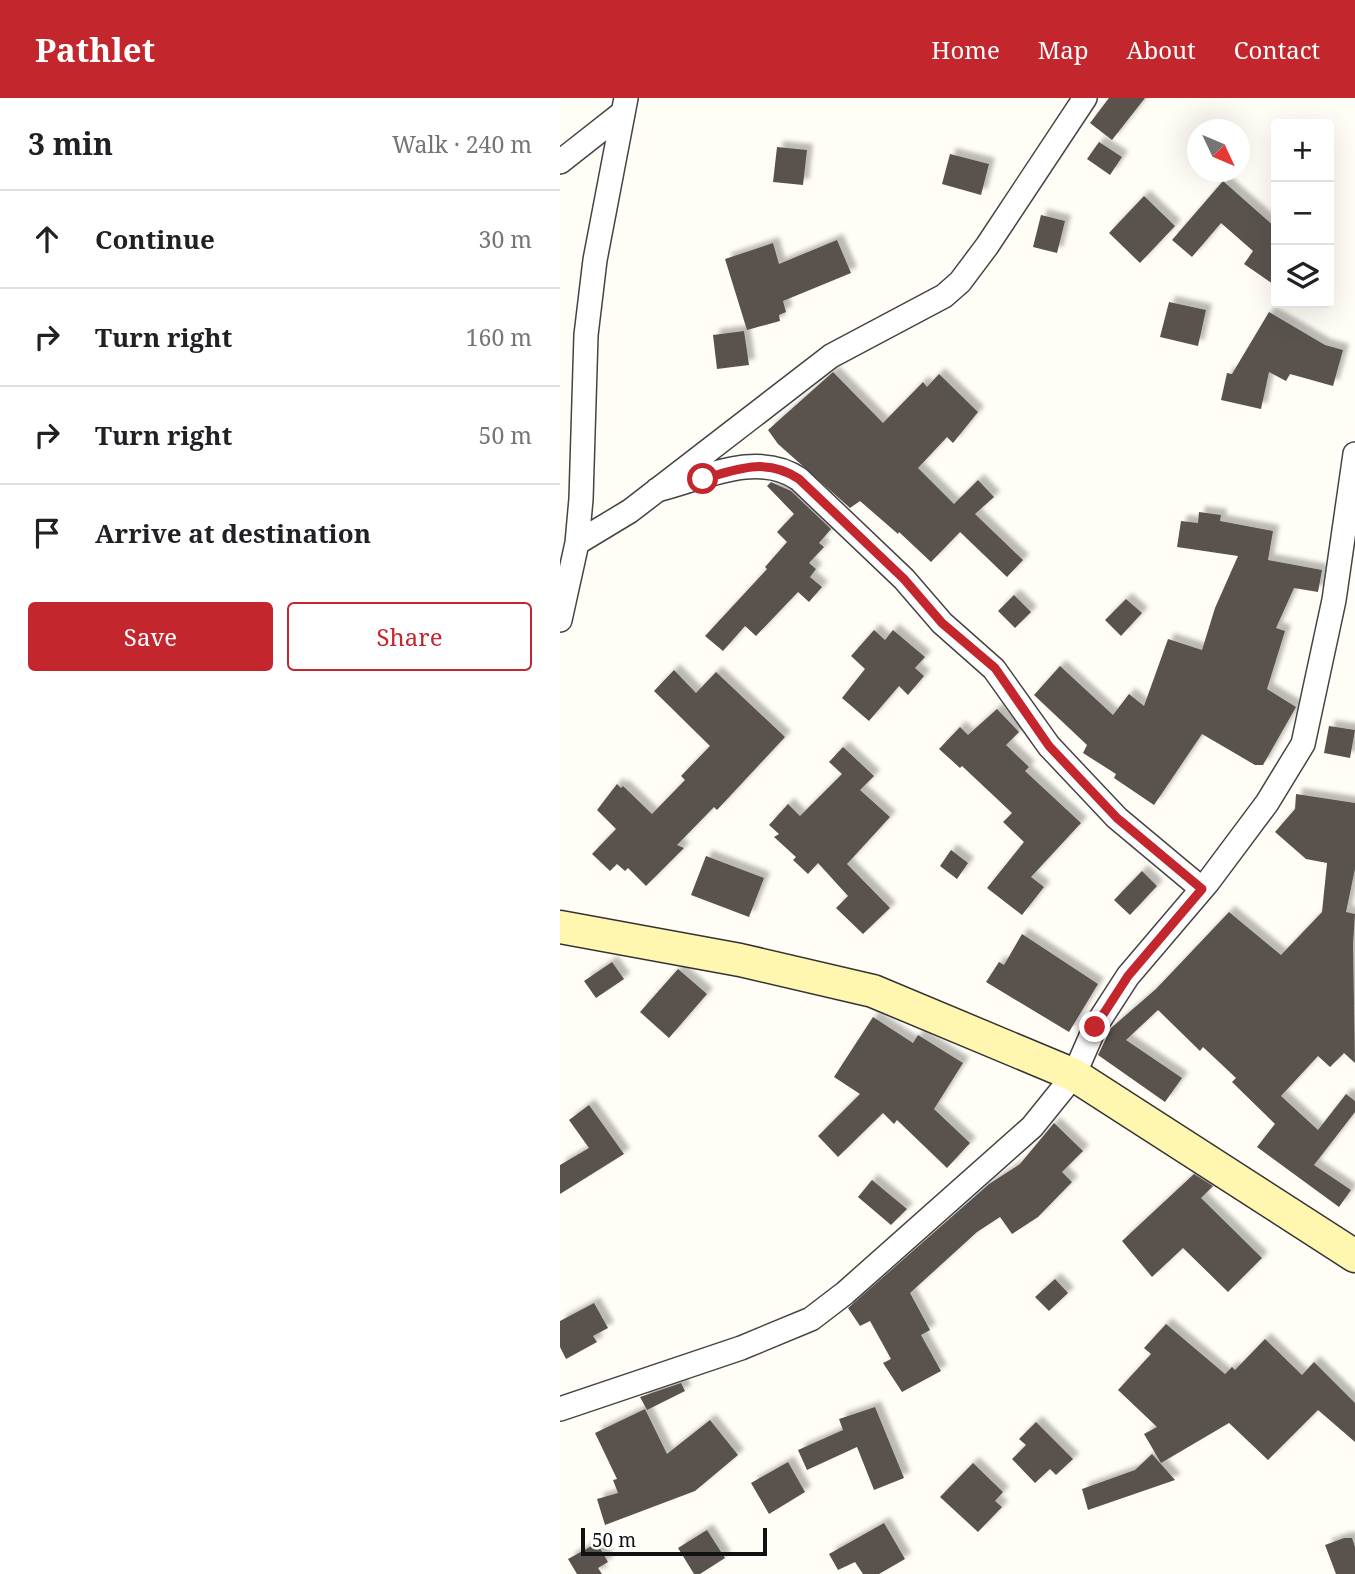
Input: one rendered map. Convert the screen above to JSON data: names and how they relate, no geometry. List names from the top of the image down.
{
  "scale_bar": "50 m",
  "north": "bottom right",
  "page": {
    "header": "Pathlet",
    "nav": [
      "Home",
      "Map",
      "About",
      "Contact"
    ],
    "heading": ["3 min", "Walk · 240 m"],
    "map_buttons": ["+", "−"],
    "list": [
      ["Continue", "30 m"],
      ["Turn right", "160 m"],
      ["Turn right", "50 m"],
      "Arrive at destination"
    ],
    "buttons": ["Save", "Share"],
    "scale": "50 m"
  }
}
